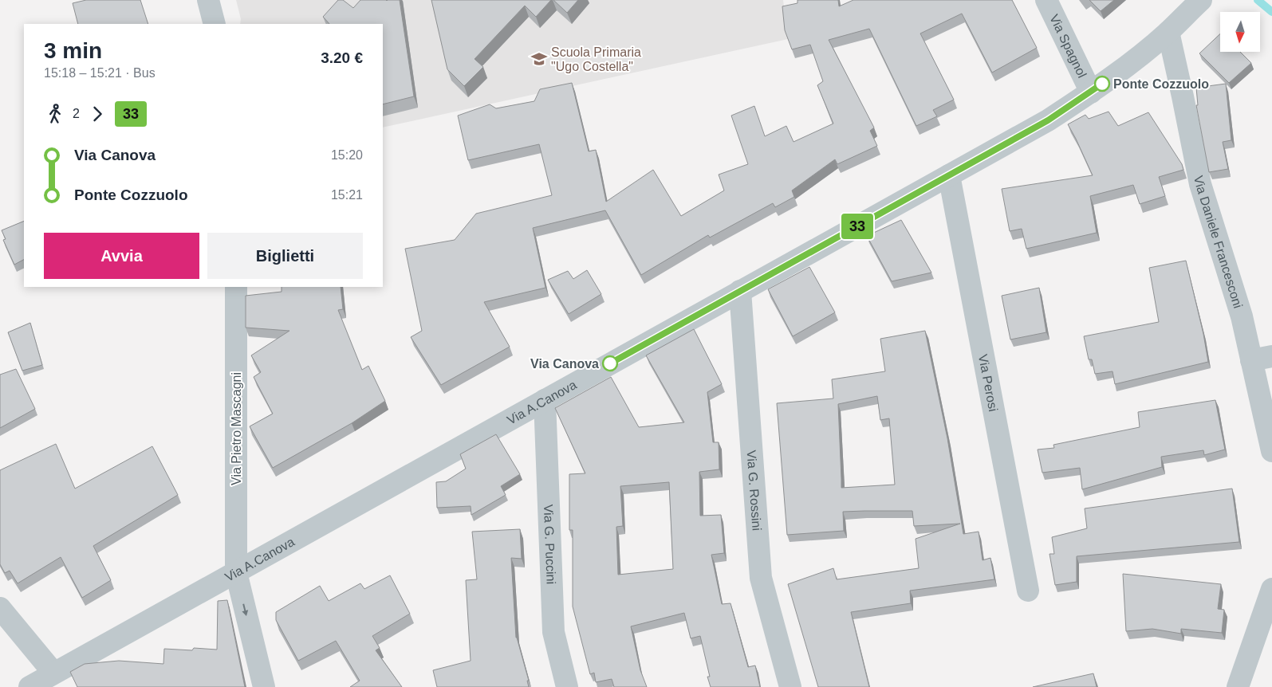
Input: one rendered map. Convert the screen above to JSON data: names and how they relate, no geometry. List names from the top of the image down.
{
  "streets": {
    "street": [
      "Via Spagnol",
      "Via Daniele Francesconi",
      "Via Perosi",
      "Via A.Canova",
      "Via Pietro Mascagni",
      "Via G. Rossini",
      "Via G. Puccini"
    ]
  },
  "crossings": [
    ["Via Spagnol", "Via A.Canova"],
    ["Via Daniele Francesconi", "Via A.Canova"],
    ["Via Perosi", "Via A.Canova"],
    ["Via A.Canova", "Via Pietro Mascagni"],
    ["Via A.Canova", "Via G. Rossini"],
    ["Via A.Canova", "Via G. Puccini"]
  ],
  "places": {
    "school or university": ["Scuola Primaria \"Ugo Costella\""],
    "other": ["Ponte Cozzuolo", "Via Canova"]
  },
  "lines": ["bus line 33"],
  "north": "bottom",
  "page": {
    "on_map": "33",
    "heading": ["3 min", "15:18 – 15:21 · Bus", "3.20 €"],
    "legs": ["2", "33"],
    "list": [
      {
        "name": "Via Canova",
        "value": "15:20"
      },
      {
        "name": "Ponte Cozzuolo",
        "value": "15:21"
      }
    ],
    "buttons": ["Avvia", "Biglietti"]
  }
}
